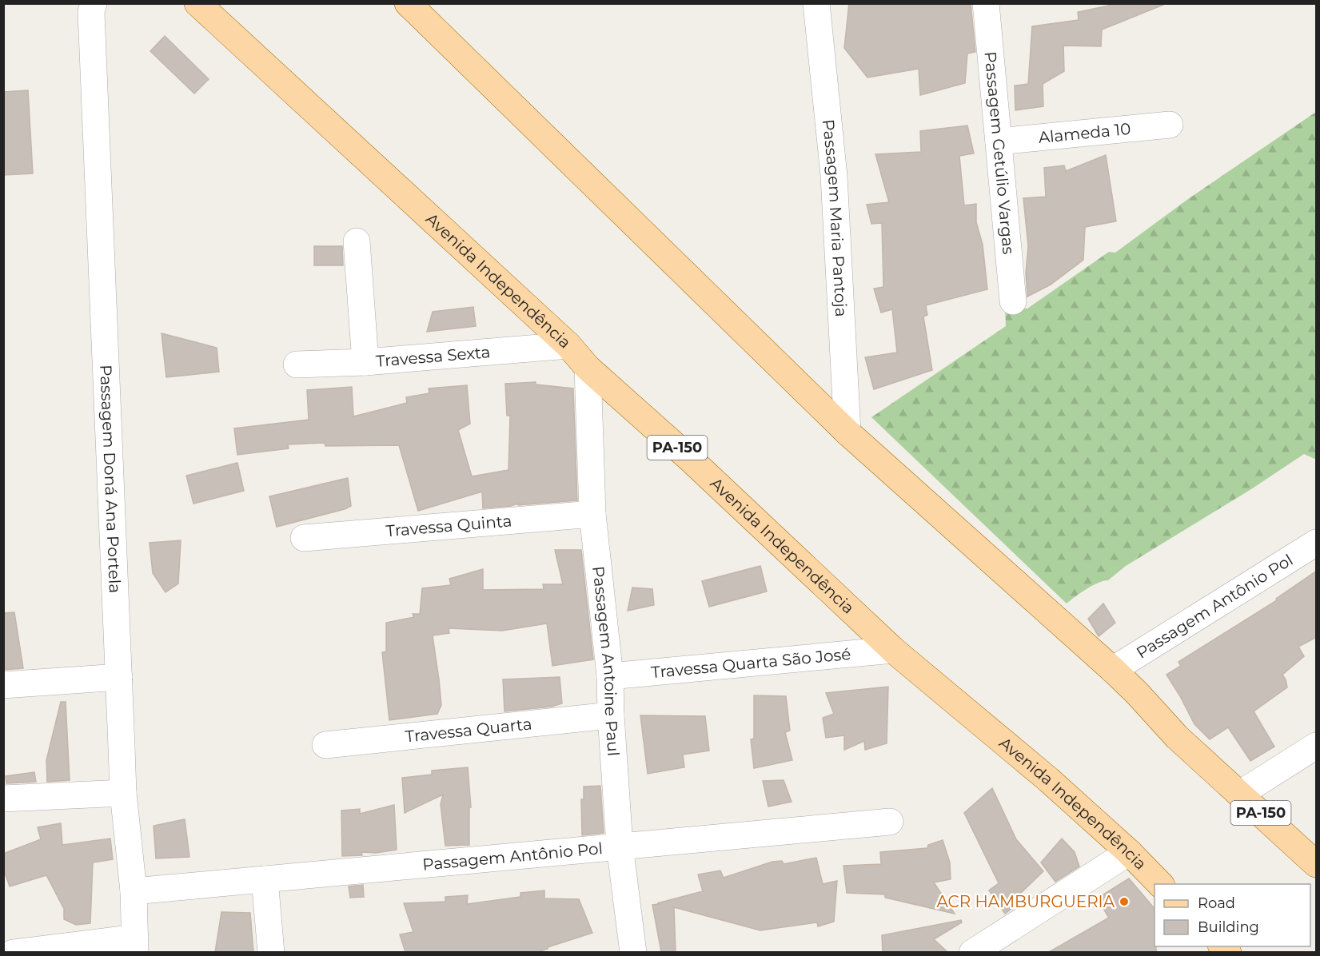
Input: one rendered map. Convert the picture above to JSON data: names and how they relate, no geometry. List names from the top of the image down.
{
  "streets": {
    "main road": ["Avenida Independência", "PA-150"],
    "street": [
      "Alameda 10",
      "Passagem Getúlio Vargas",
      "Passagem Maria Pantoja",
      "Travessa Sexta",
      "Passagem Doná Ana Portela",
      "Travessa Quinta",
      "Passagem Antônio Pol",
      "Passagem Antoine Paul",
      "Travessa Quarta São José",
      "Travessa Quarta"
    ]
  },
  "crossings": [
    ["Alameda 10", "Passagem Getúlio Vargas"],
    ["Passagem Maria Pantoja", "PA-150"],
    ["Avenida Independência", "Travessa Sexta"],
    ["Avenida Independência", "Passagem Antoine Paul"],
    ["Avenida Independência", "Travessa Quarta São José"],
    ["PA-150", "Passagem Antônio Pol"],
    ["Passagem Doná Ana Portela", "Passagem Antônio Pol"],
    ["Travessa Quinta", "Passagem Antoine Paul"],
    ["Passagem Antônio Pol", "Passagem Antoine Paul"],
    ["Passagem Antoine Paul", "Travessa Quarta São José"],
    ["Passagem Antoine Paul", "Travessa Quarta"]
  ],
  "places": ["ACR HAMBURGUERIA"],
  "legend": ["Road", "Building"]
}
